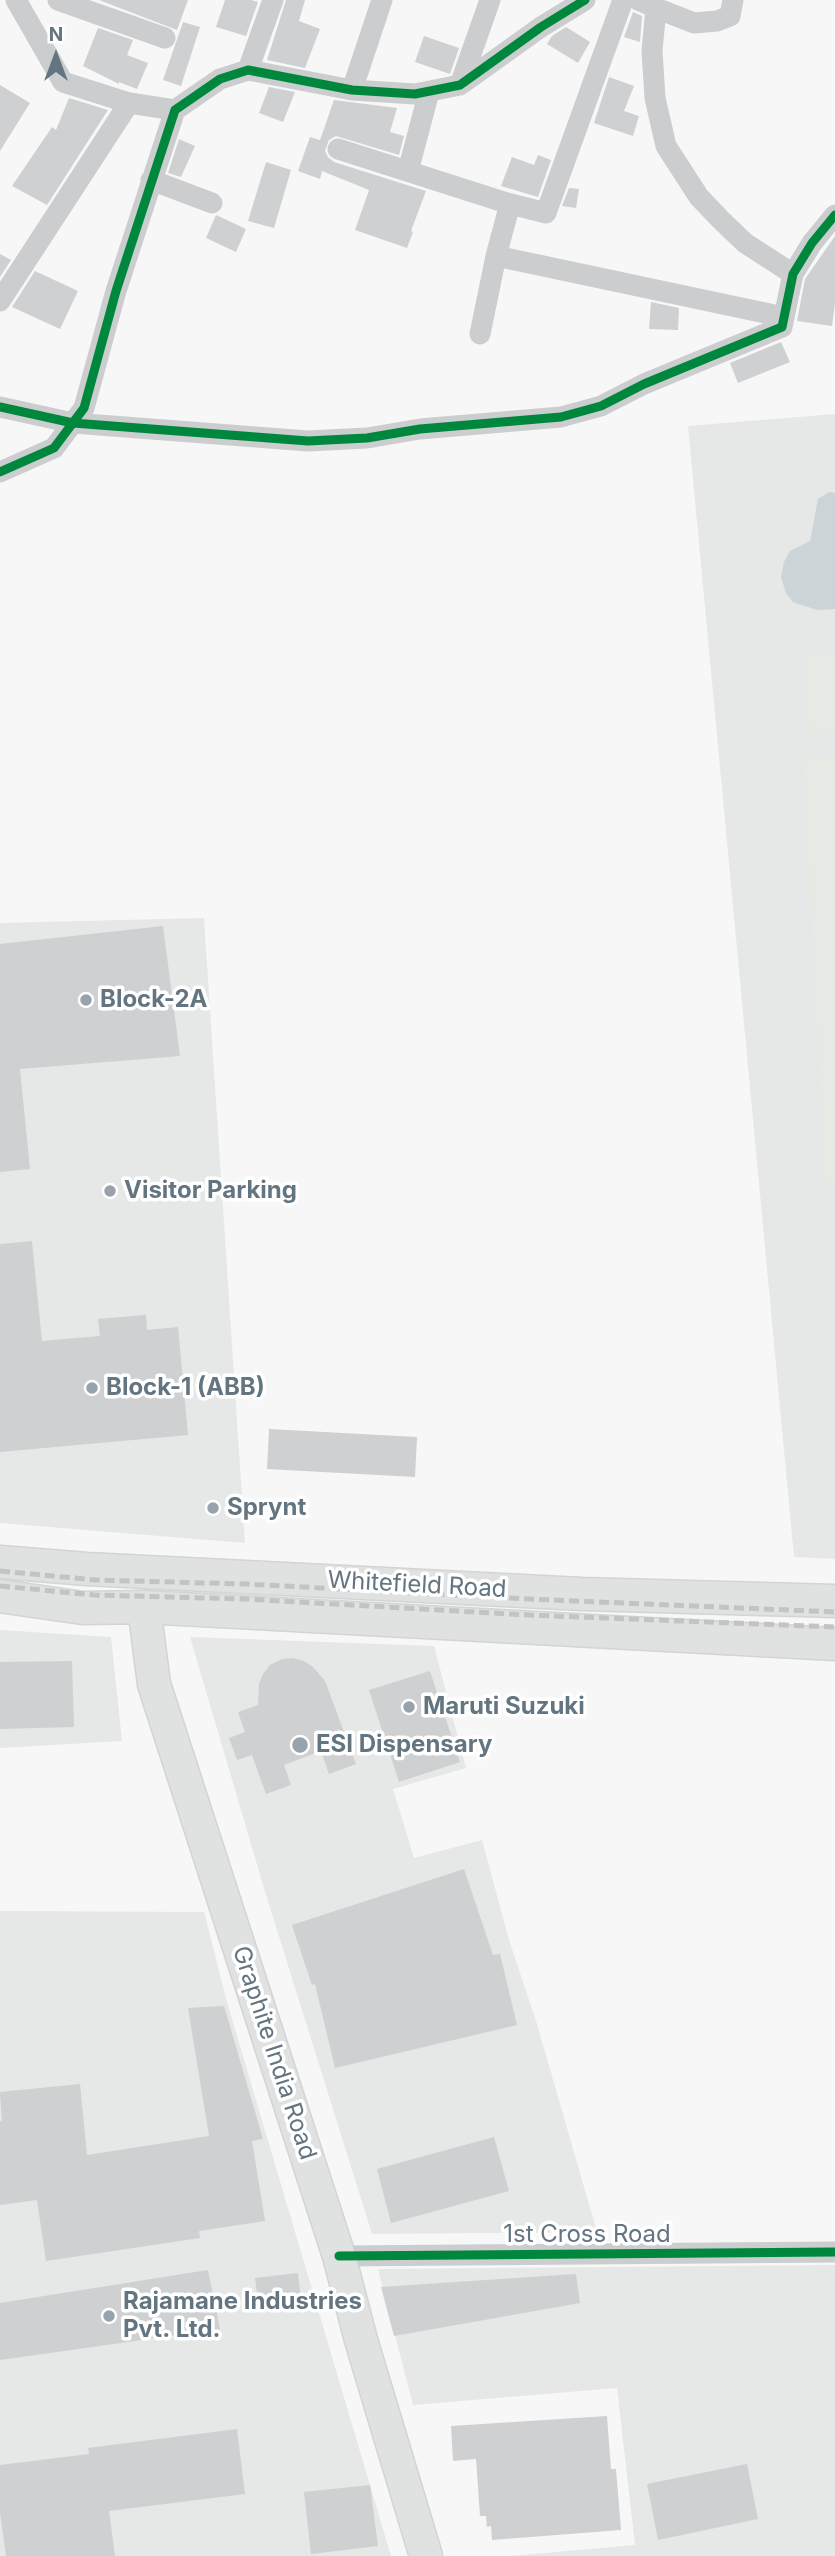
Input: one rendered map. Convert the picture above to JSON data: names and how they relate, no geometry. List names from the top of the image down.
{
  "streets": {
    "main road": ["Whitefield Road", "Graphite India Road"],
    "street": ["1st Cross Road"]
  },
  "crossings": [
    ["Whitefield Road", "Graphite India Road"],
    ["Graphite India Road", "1st Cross Road"]
  ],
  "places": [
    "Block-2A",
    "Visitor Parking",
    "Block-1 (ABB)",
    "Sprynt",
    "Maruti Suzuki",
    "ESI Dispensary",
    "Rajamane Industries Pvt. Ltd."
  ],
  "north": "top"
}
